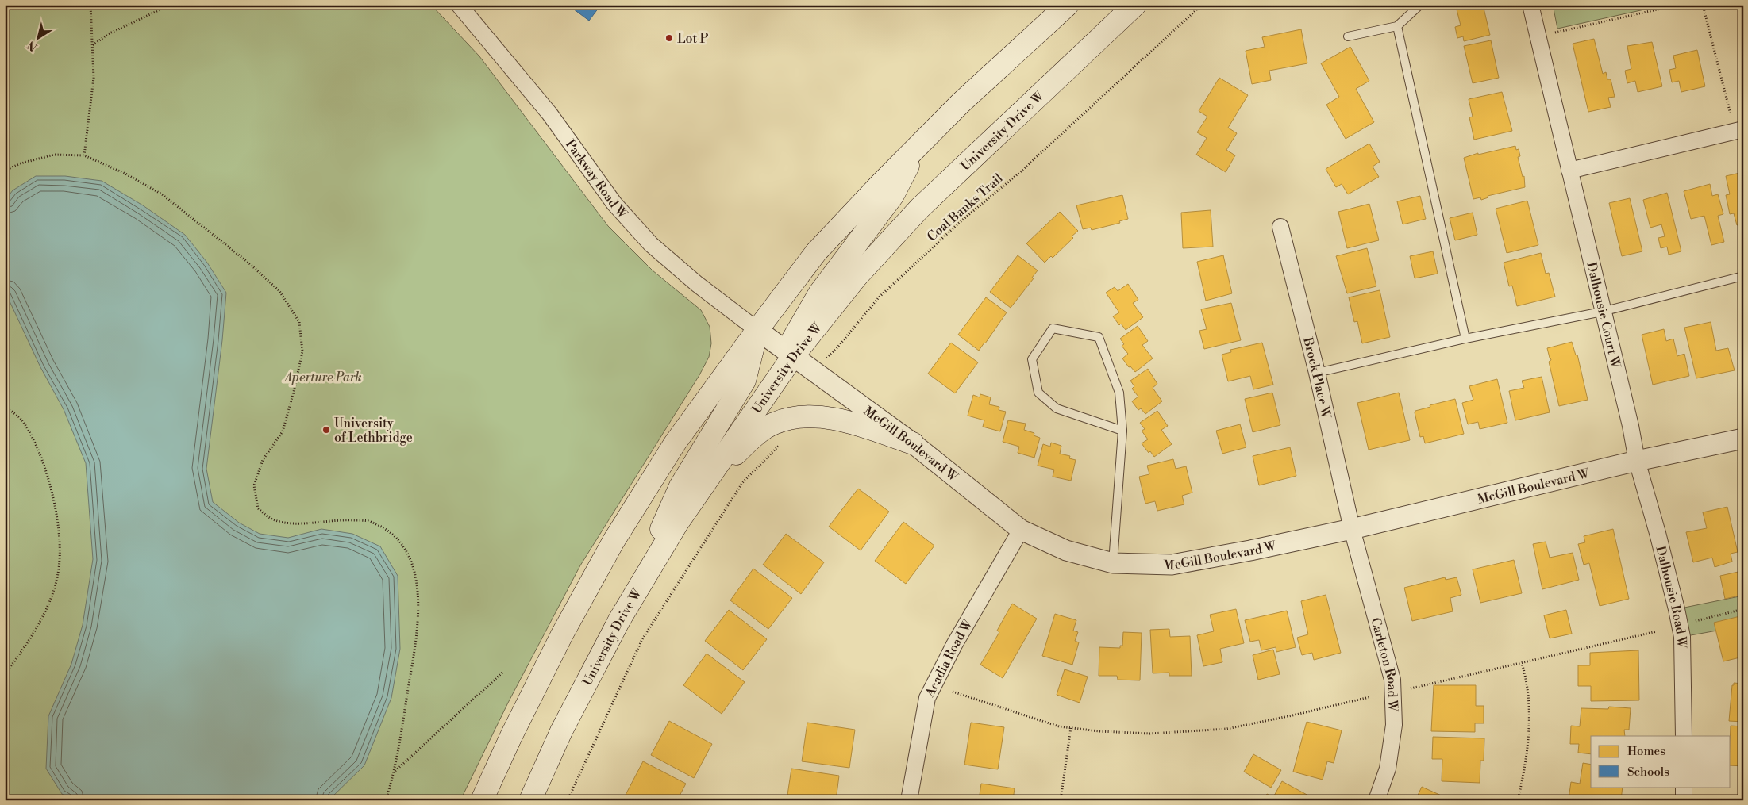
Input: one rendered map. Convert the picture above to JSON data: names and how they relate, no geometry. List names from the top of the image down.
{
  "streets": {
    "main road": ["University Drive W"],
    "street": [
      "Parkway Road W",
      "Dalhousie Court W",
      "Brock Place W",
      "McGill Boulevard W",
      "Dalhousie Road W",
      "Acadia Road W",
      "Carleton Road W"
    ],
    "path": ["Coal Banks Trail"]
  },
  "crossings": [
    ["University Drive W", "McGill Boulevard W"],
    ["Parkway Road W", "McGill Boulevard W"],
    ["Coal Banks Trail", "McGill Boulevard W"],
    ["Dalhousie Court W", "McGill Boulevard W"],
    ["Dalhousie Court W", "Dalhousie Road W"],
    ["Brock Place W", "McGill Boulevard W"],
    ["Brock Place W", "Carleton Road W"],
    ["McGill Boulevard W", "Dalhousie Road W"],
    ["McGill Boulevard W", "Acadia Road W"],
    ["McGill Boulevard W", "Carleton Road W"]
  ],
  "parks": ["Aperture Park"],
  "places": ["Lot P", "University of Lethbridge"],
  "legend": ["Homes", "Schools"],
  "north": "bottom left"
}
